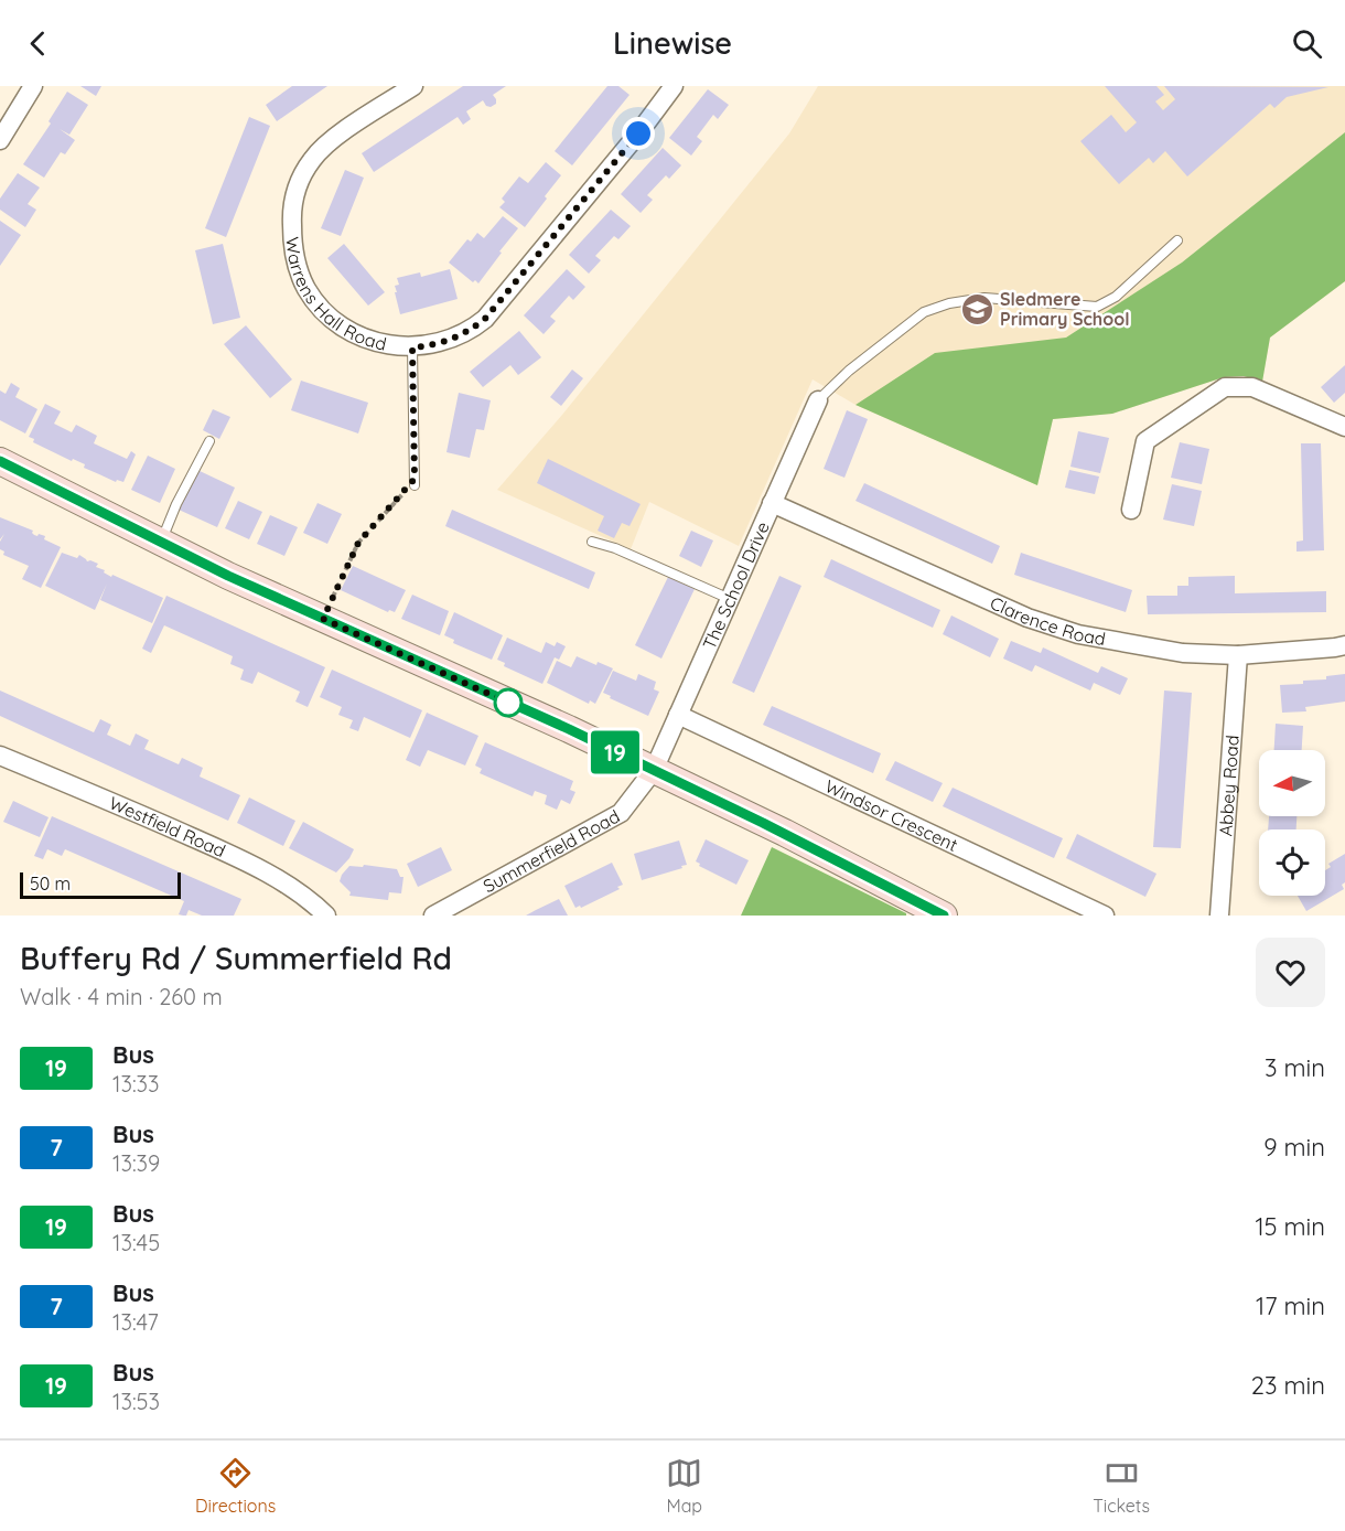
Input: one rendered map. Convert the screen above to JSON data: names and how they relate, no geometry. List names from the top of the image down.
{
  "streets": {
    "street": [
      "Warrens Hall Road",
      "The School Drive",
      "Clarence Road",
      "Abbey Road",
      "Windsor Crescent",
      "Westfield Road",
      "Summerfield Road"
    ]
  },
  "crossings": [
    ["The School Drive", "Clarence Road"],
    ["The School Drive", "Windsor Crescent"],
    ["The School Drive", "Summerfield Road"],
    ["Clarence Road", "Abbey Road"]
  ],
  "places": {
    "school or university": ["Sledmere Primary School"]
  },
  "lines": ["bus line 19"],
  "scale_bar": "50 m",
  "north": "left",
  "page": {
    "header": "Linewise",
    "on_map": "19",
    "scale": "50 m",
    "heading": ["Buffery Rd / Summerfield Rd", "Walk · 4 min · 260 m"],
    "list": [
      {
        "mark": "19",
        "name": "Bus",
        "note": "13:33",
        "value": "3 min"
      },
      {
        "mark": "7",
        "name": "Bus",
        "note": "13:39",
        "value": "9 min"
      },
      {
        "mark": "19",
        "name": "Bus",
        "note": "13:45",
        "value": "15 min"
      },
      {
        "mark": "7",
        "name": "Bus",
        "note": "13:47",
        "value": "17 min"
      },
      {
        "mark": "19",
        "name": "Bus",
        "note": "13:53",
        "value": "23 min"
      }
    ],
    "tabs": ["Directions", "Map", "Tickets"]
  }
}
